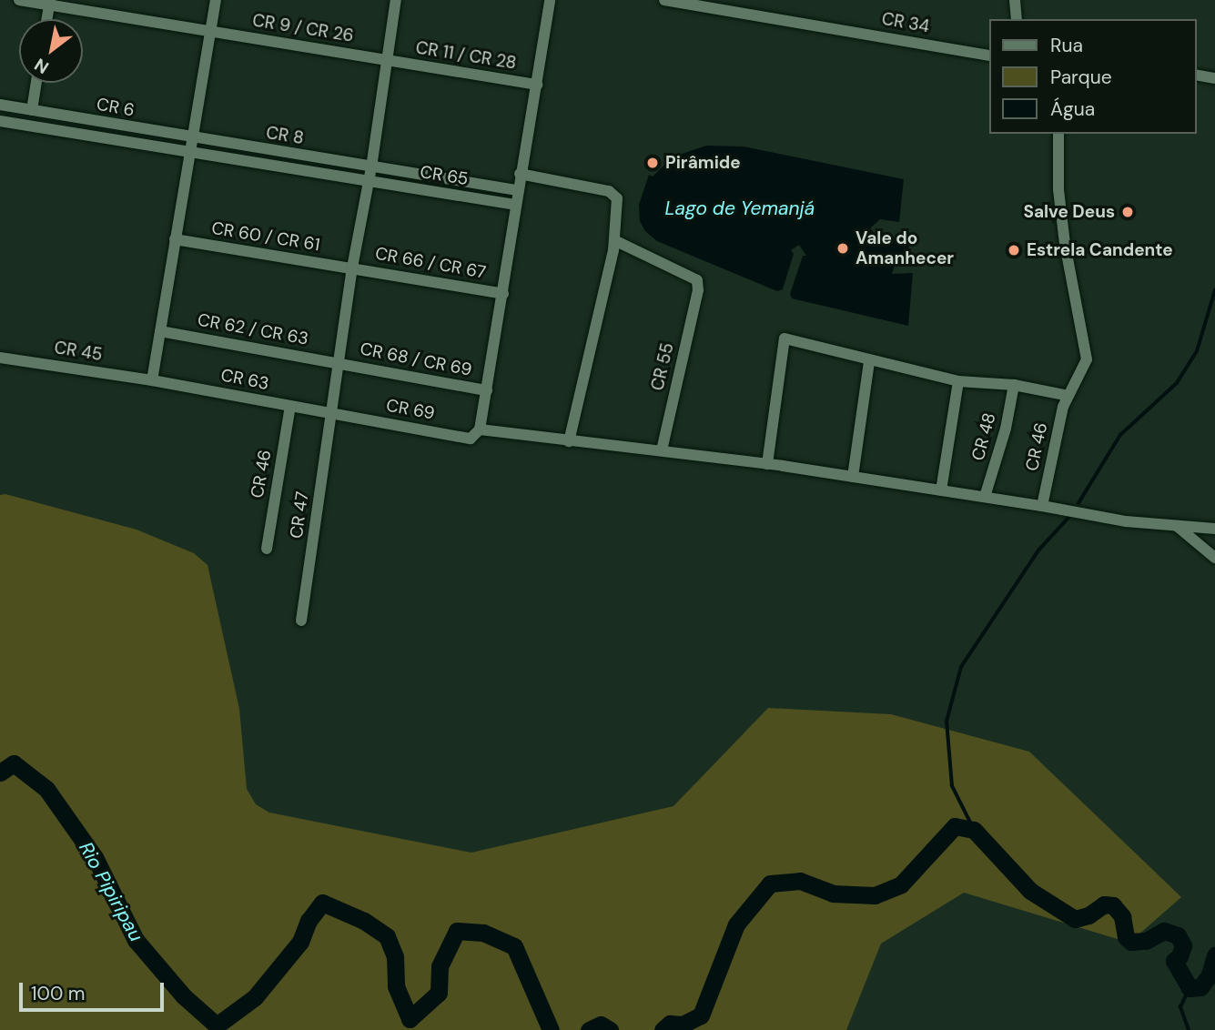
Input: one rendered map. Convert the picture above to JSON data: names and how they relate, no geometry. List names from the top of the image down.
{
  "streets": {
    "street": [
      "CR 34",
      "CR 9 / CR 26",
      "CR 11 / CR 28",
      "CR 6",
      "CR 8",
      "CR 65",
      "CR 60 / CR 61",
      "CR 66 / CR 67",
      "CR 62 / CR 63",
      "CR 45",
      "CR 68 / CR 69",
      "CR 55",
      "CR 63",
      "CR 69",
      "CR 48",
      "CR 46",
      "CR 47"
    ]
  },
  "crossings": [
    ["CR 9 / CR 26", "CR 11 / CR 28"],
    ["CR 9 / CR 26", "CR 47"],
    ["CR 11 / CR 28", "CR 47"],
    ["CR 6", "CR 8"],
    ["CR 8", "CR 47"],
    ["CR 65", "CR 47"],
    ["CR 60 / CR 61", "CR 66 / CR 67"],
    ["CR 60 / CR 61", "CR 47"],
    ["CR 66 / CR 67", "CR 47"],
    ["CR 62 / CR 63", "CR 68 / CR 69"],
    ["CR 62 / CR 63", "CR 47"],
    ["CR 45", "CR 63"],
    ["CR 68 / CR 69", "CR 47"],
    ["CR 63", "CR 69"],
    ["CR 63", "CR 46"],
    ["CR 63", "CR 47"],
    ["CR 69", "CR 47"]
  ],
  "water": ["Lago de Yemanjá", "Rio Pipiripau"],
  "places": [
    "Pirâmide",
    "Salve Deus",
    "Vale do Amanhecer",
    "Estrela Candente"
  ],
  "legend": ["Rua", "Parque", "Água"],
  "scale_bar": "100 m",
  "north": "bottom left"
}
